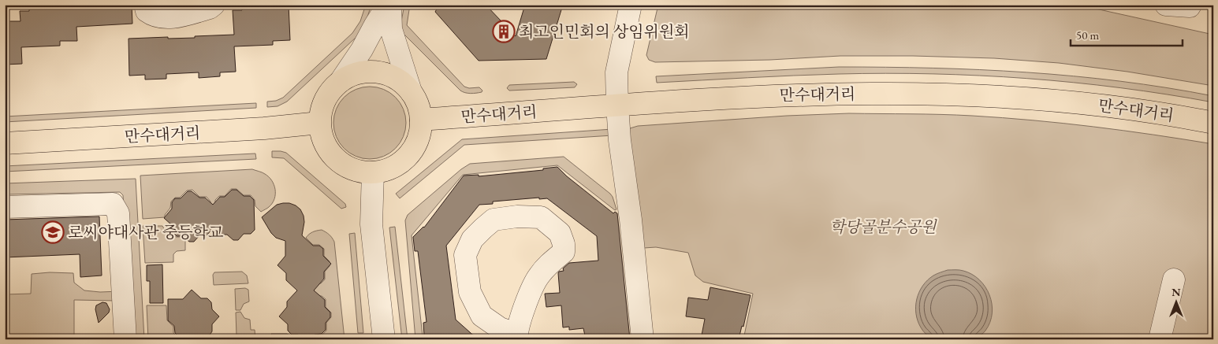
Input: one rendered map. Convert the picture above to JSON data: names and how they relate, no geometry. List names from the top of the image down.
{
  "streets": {
    "main road": ["만수대거리"]
  },
  "parks": ["학당골분수공원"],
  "places": {
    "building": ["최고인민회의 상임위원회"],
    "school or university": ["로씨야대사관 중등학교"]
  },
  "scale_bar": "50 m",
  "north": "top"
}
